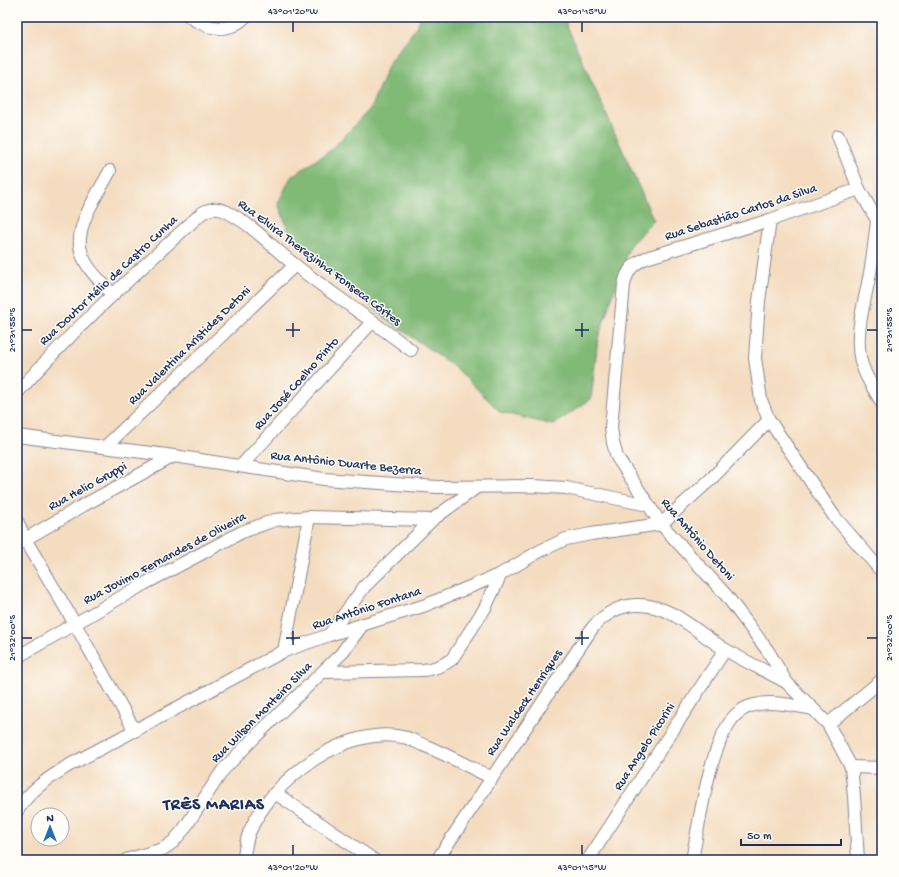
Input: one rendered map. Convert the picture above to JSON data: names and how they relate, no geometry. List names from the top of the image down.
{
  "streets": {
    "street": [
      "Rua Sebastião Carlos da Silva",
      "Rua Elvira Therezinha Fonseca Côrtes",
      "Rua Doutor Hélio de Castro Cunha",
      "Rua Valentina Aristides Detoni",
      "Rua José Coelho Pinto",
      "Rua Antônio Duarte Bezerra",
      "Rua Helio Gruppi",
      "Rua Antônio Detoni",
      "Rua Jovimo Fernandes de Oliveira",
      "Rua Antônio Fontana",
      "Rua Waldeck Henriques",
      "Rua Wilson Monteiro Silva",
      "Rua Angelo Picorini"
    ]
  },
  "crossings": [
    ["Rua Sebastião Carlos da Silva", "Rua Antônio Detoni"],
    ["Rua Elvira Therezinha Fonseca Côrtes", "Rua Doutor Hélio de Castro Cunha"],
    ["Rua Elvira Therezinha Fonseca Côrtes", "Rua Valentina Aristides Detoni"],
    ["Rua Elvira Therezinha Fonseca Côrtes", "Rua José Coelho Pinto"],
    ["Rua Valentina Aristides Detoni", "Rua Antônio Duarte Bezerra"],
    ["Rua José Coelho Pinto", "Rua Antônio Duarte Bezerra"],
    ["Rua Antônio Duarte Bezerra", "Rua Helio Gruppi"],
    ["Rua Antônio Duarte Bezerra", "Rua Antônio Detoni"],
    ["Rua Antônio Detoni", "Rua Antônio Fontana"],
    ["Rua Antônio Detoni", "Rua Waldeck Henriques"],
    ["Rua Antônio Fontana", "Rua Wilson Monteiro Silva"],
    ["Rua Waldeck Henriques", "Rua Angelo Picorini"]
  ],
  "districts": ["TRÊS MARIAS"],
  "scale_bar": "50 m",
  "north": "top",
  "coordinates": [
    "43°01'20\"W",
    "43°01'15\"W",
    "21°31'55\"S",
    "21°32'00\"S"
  ]
}
